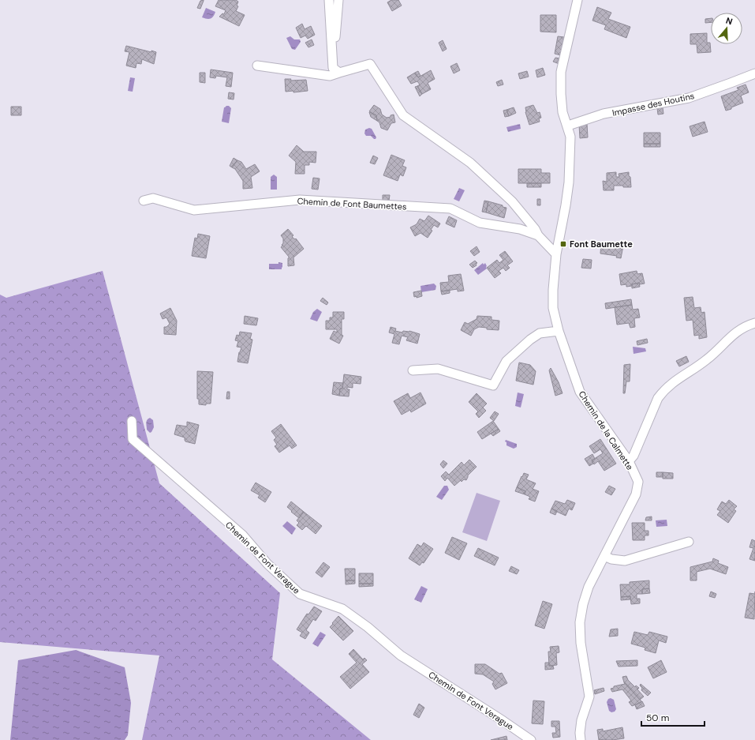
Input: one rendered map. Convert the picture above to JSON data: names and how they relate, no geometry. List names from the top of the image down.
{
  "streets": {
    "street": [
      "Impasse des Houtins",
      "Chemin de Font Baumettes",
      "Chemin de la Calmette",
      "Chemin de Font Verague"
    ]
  },
  "crossings": [
    ["Impasse des Houtins", "Chemin de la Calmette"]
  ],
  "places": {
    "transit": ["Font Baumette"]
  },
  "scale_bar": "50 m",
  "north": "top"
}
